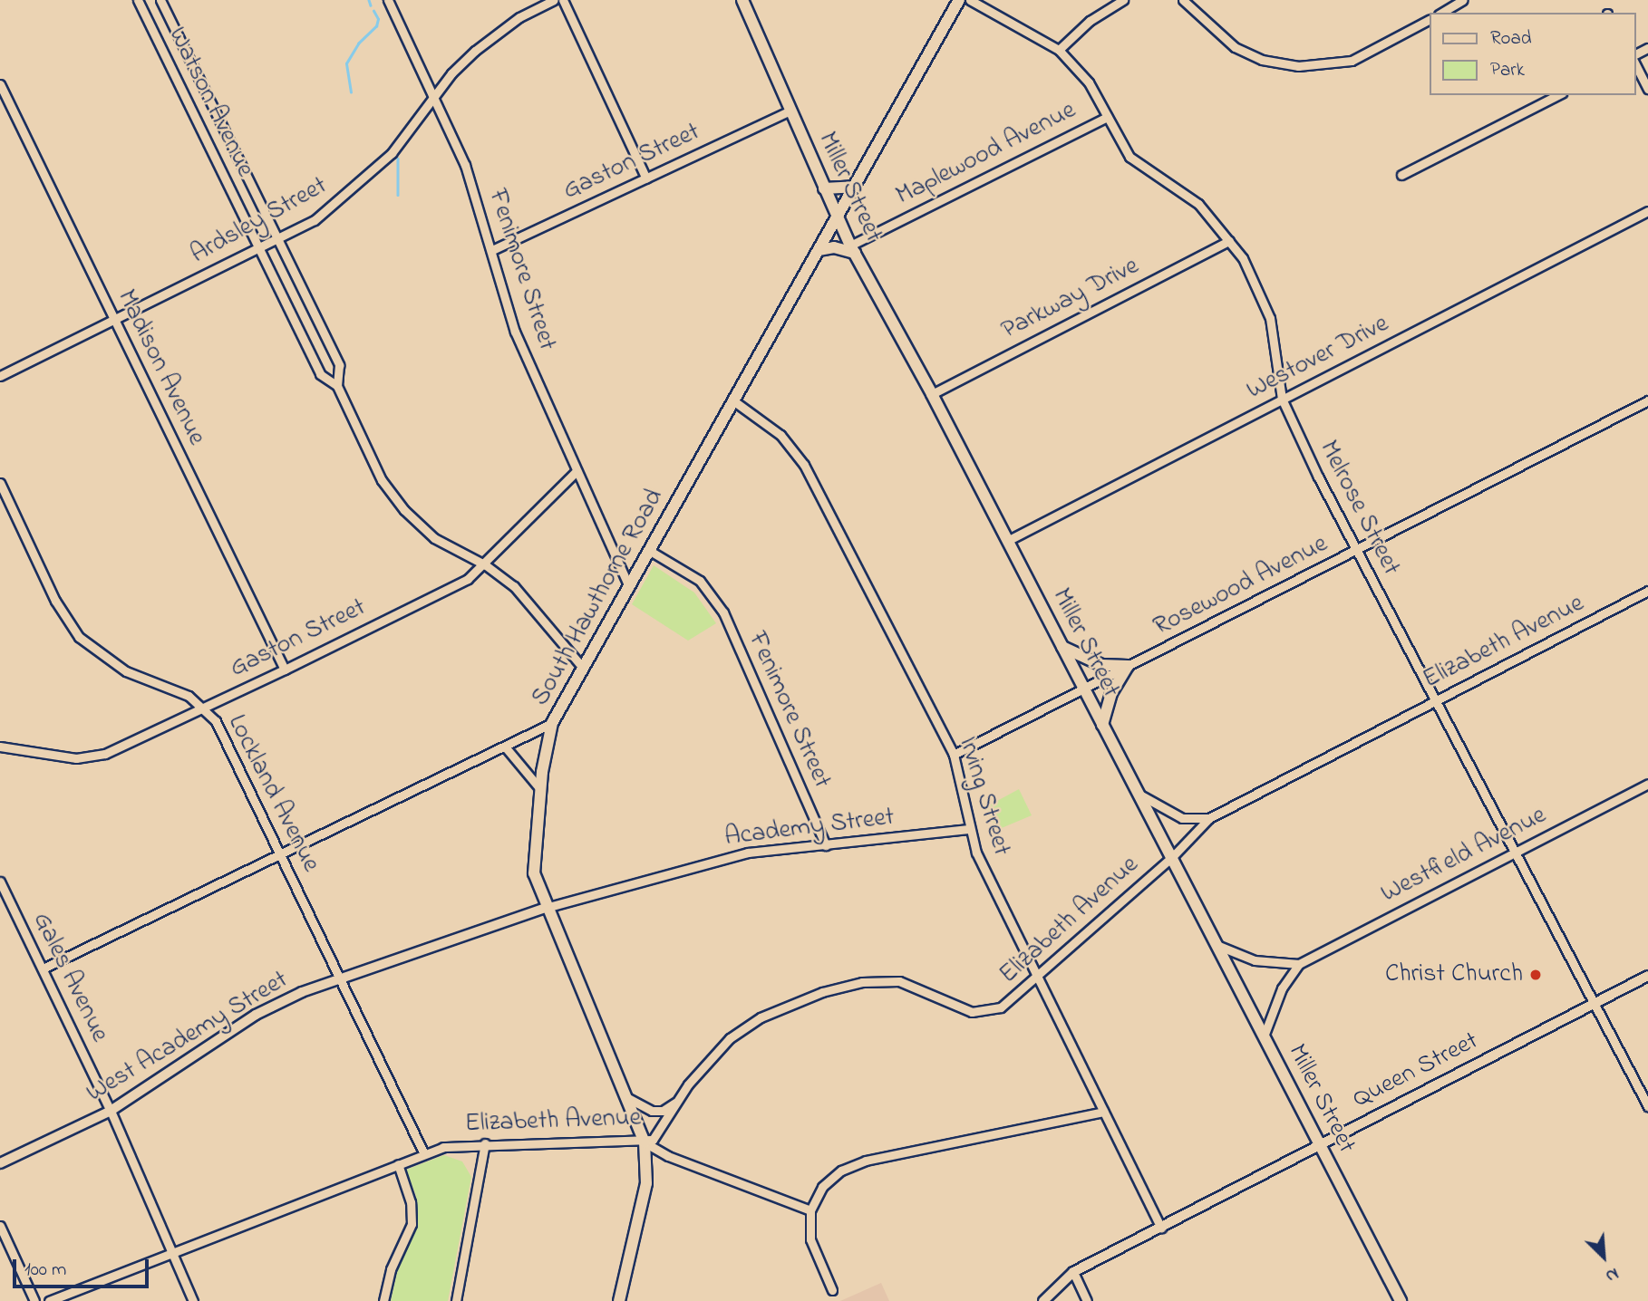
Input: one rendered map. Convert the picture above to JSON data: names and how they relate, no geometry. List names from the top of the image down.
{
  "streets": {
    "main road": ["Miller Street", "South Hawthorne Road"],
    "street": [
      "Watson Avenue",
      "Maplewood Avenue",
      "Gaston Street",
      "Ardsley Street",
      "Fenimore Street",
      "Parkway Drive",
      "Westover Drive",
      "Madison Avenue",
      "Melrose Street",
      "Rosewood Avenue",
      "Elizabeth Avenue",
      "Lockland Avenue",
      "Irving Street",
      "Academy Street",
      "Westfield Avenue",
      "Gales Avenue",
      "West Academy Street",
      "Queen Street"
    ]
  },
  "crossings": [
    ["Watson Avenue", "Gaston Street"],
    ["Watson Avenue", "Ardsley Street"],
    ["Watson Avenue", "South Hawthorne Road"],
    ["Maplewood Avenue", "Miller Street"],
    ["Maplewood Avenue", "Melrose Street"],
    ["Gaston Street", "Miller Street"],
    ["Gaston Street", "Fenimore Street"],
    ["Gaston Street", "Madison Avenue"],
    ["Gaston Street", "Lockland Avenue"],
    ["Miller Street", "Parkway Drive"],
    ["Miller Street", "Westover Drive"],
    ["Miller Street", "Rosewood Avenue"],
    ["Miller Street", "South Hawthorne Road"],
    ["Miller Street", "Elizabeth Avenue"],
    ["Miller Street", "Westfield Avenue"],
    ["Miller Street", "Queen Street"],
    ["Ardsley Street", "Fenimore Street"],
    ["Ardsley Street", "Madison Avenue"],
    ["Fenimore Street", "South Hawthorne Road"],
    ["Fenimore Street", "Academy Street"],
    ["Parkway Drive", "Melrose Street"],
    ["Westover Drive", "Melrose Street"],
    ["Melrose Street", "Rosewood Avenue"],
    ["Melrose Street", "Elizabeth Avenue"],
    ["Melrose Street", "Westfield Avenue"],
    ["Melrose Street", "Queen Street"],
    ["Rosewood Avenue", "Irving Street"],
    ["South Hawthorne Road", "Elizabeth Avenue"],
    ["South Hawthorne Road", "Irving Street"],
    ["South Hawthorne Road", "Academy Street"],
    ["South Hawthorne Road", "West Academy Street"],
    ["Elizabeth Avenue", "Lockland Avenue"],
    ["Elizabeth Avenue", "Irving Street"],
    ["Elizabeth Avenue", "Gales Avenue"],
    ["Lockland Avenue", "West Academy Street"],
    ["Irving Street", "Academy Street"],
    ["Irving Street", "Queen Street"],
    ["Academy Street", "West Academy Street"],
    ["Gales Avenue", "West Academy Street"]
  ],
  "places": ["Christ Church"],
  "legend": ["Road", "Park"],
  "scale_bar": "100 m",
  "north": "bottom right"
}
